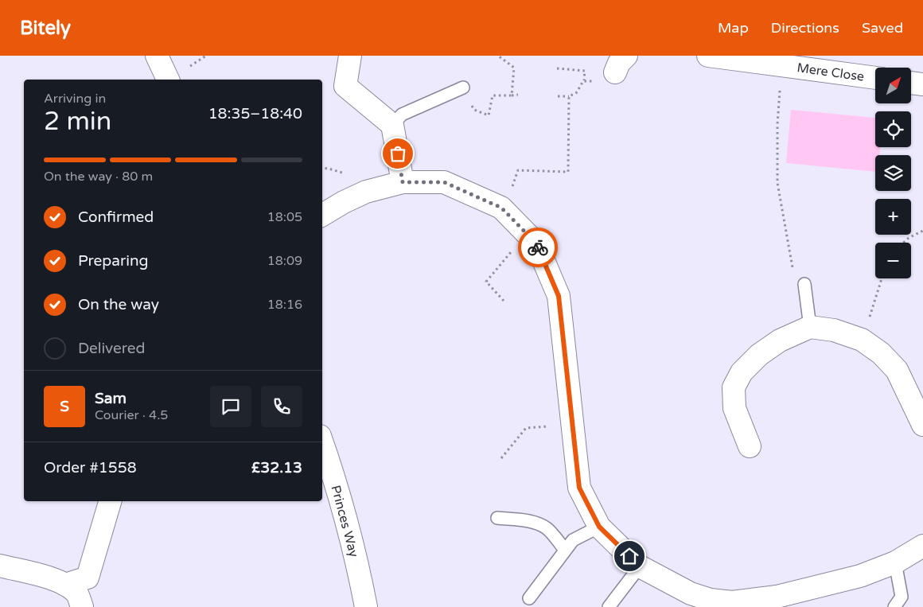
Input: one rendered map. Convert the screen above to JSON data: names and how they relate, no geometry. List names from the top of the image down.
{
  "streets": {
    "street": ["Mere Close", "Princes Way"]
  },
  "north": "top right",
  "page": {
    "header": "Bitely",
    "nav": ["Map", "Directions", "Saved"],
    "map_buttons": ["+", "−"],
    "heading": ["2 min", "Arriving in", "18:35–18:40"],
    "panel": [
      "Sam",
      "Courier · 4.5",
      "Order #1558",
      "£32.13"
    ],
    "bar": "On the way · 80 m",
    "list": [
      ["Confirmed", "18:05"],
      ["Preparing", "18:09"],
      ["On the way", "18:16"],
      "Delivered"
    ],
    "round": "S"
  }
}
